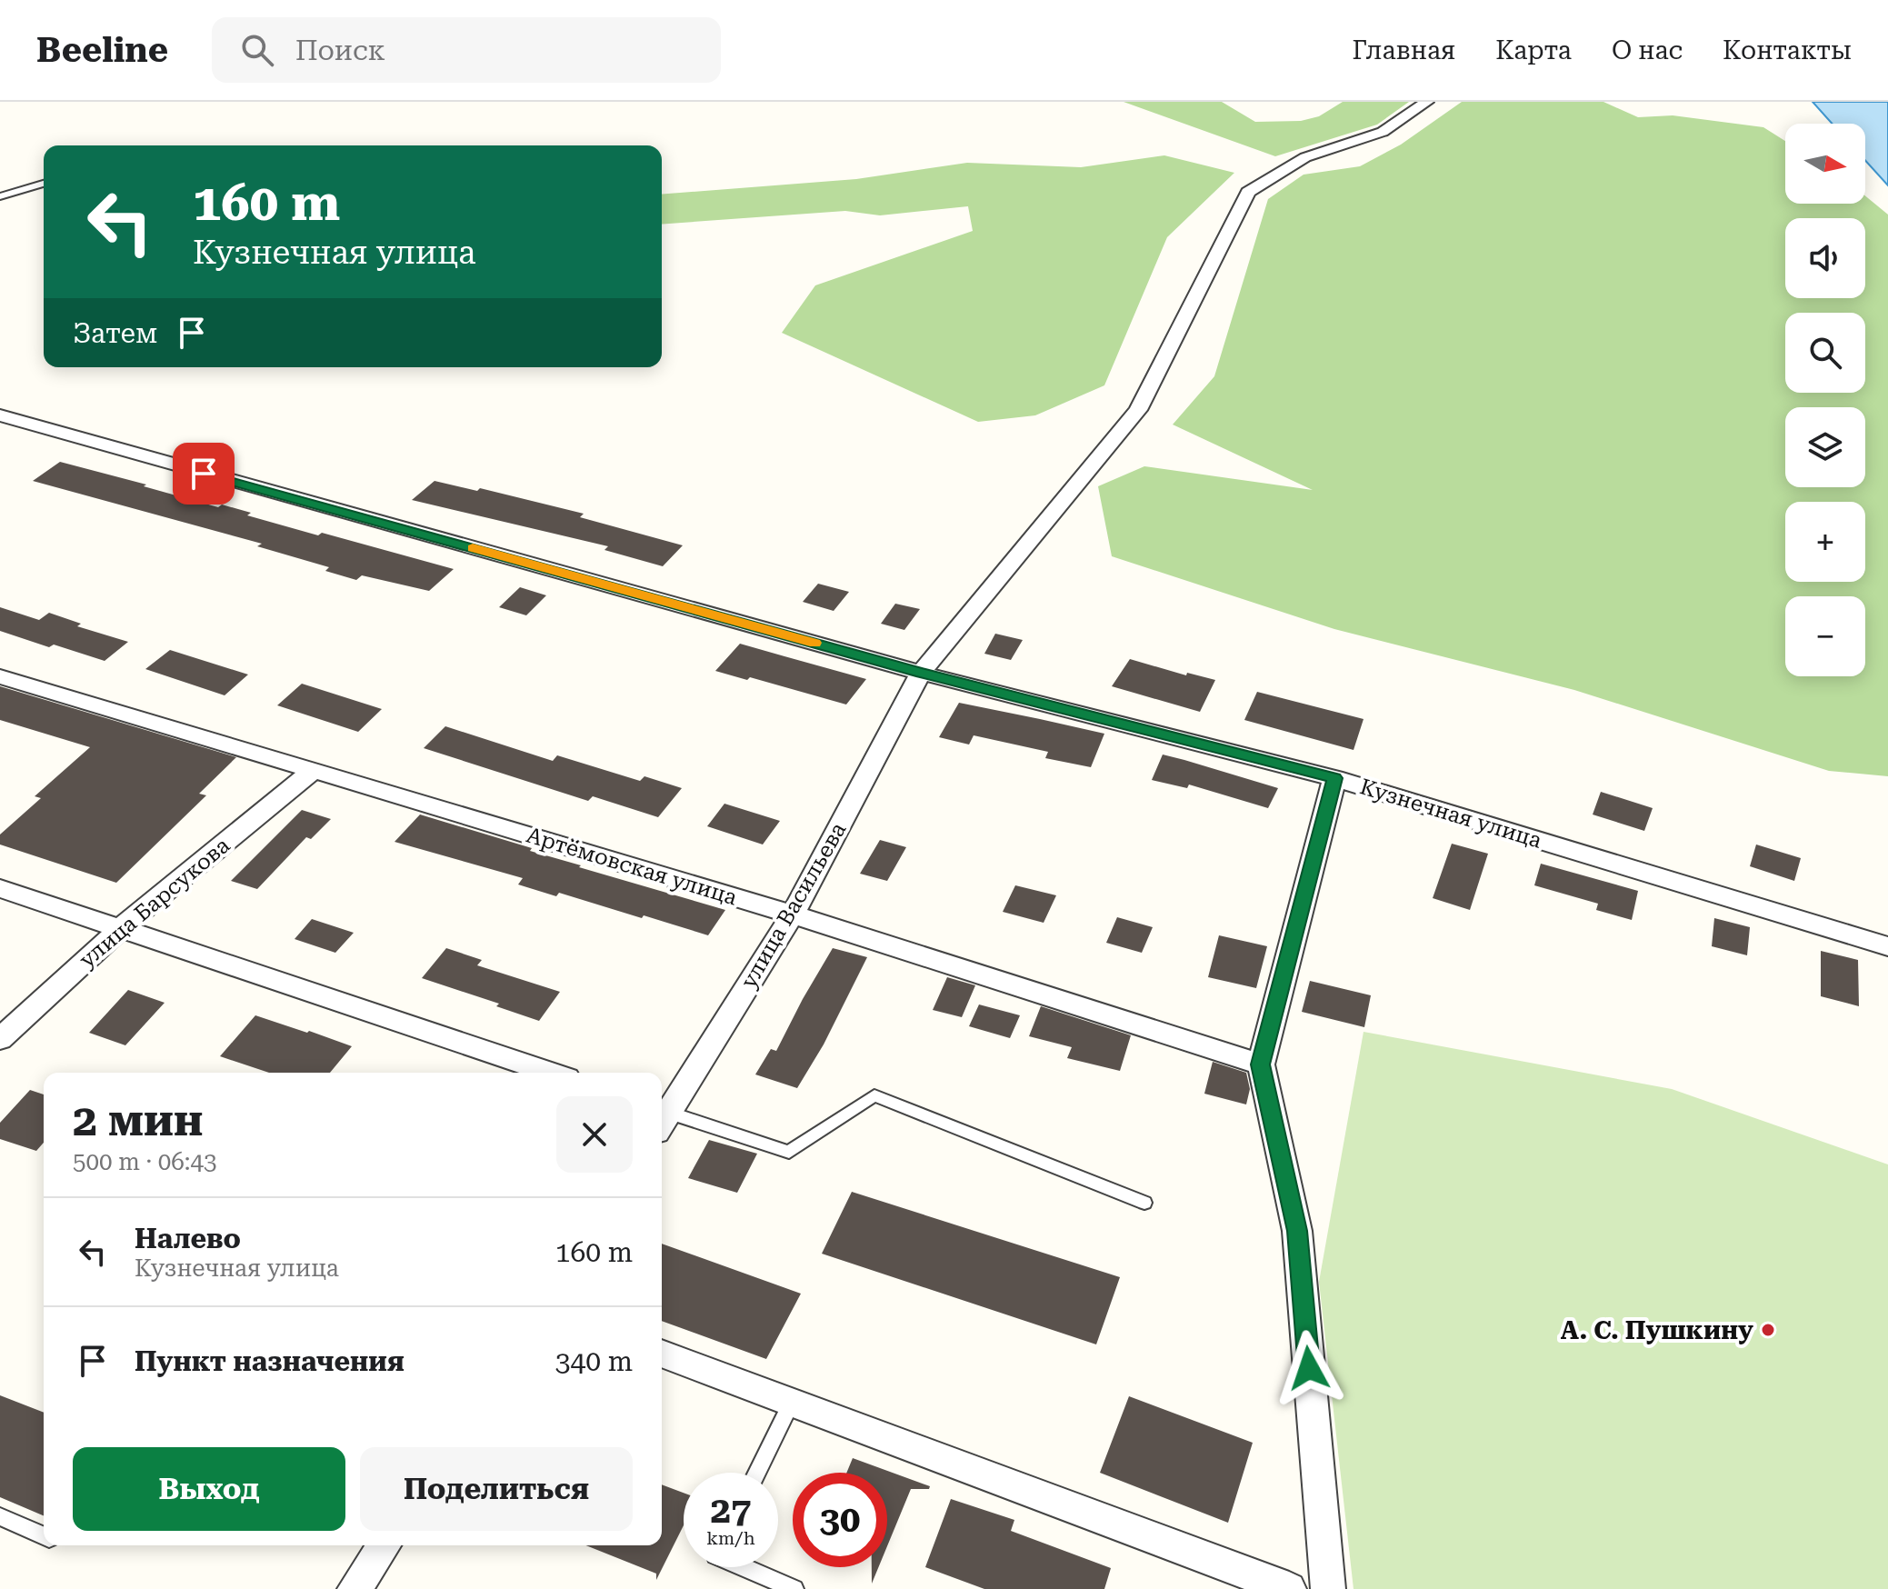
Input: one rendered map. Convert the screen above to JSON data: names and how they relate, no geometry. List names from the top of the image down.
{
  "streets": {
    "street": [
      "Кузнечная улица",
      "Артёмовская улица",
      "улица Барсукова",
      "улица Васильева"
    ]
  },
  "crossings": [
    ["Кузнечная улица", "улица Васильева"],
    ["Артёмовская улица", "улица Барсукова"],
    ["Артёмовская улица", "улица Васильева"]
  ],
  "places": ["А. С. Пушкину"],
  "north": "right",
  "page": {
    "header": "Beeline",
    "search": "Поиск",
    "nav": [
      "Главная",
      "Карта",
      "О нас",
      "Контакты"
    ],
    "map_buttons": ["+", "−"],
    "turn": ["160 m", "Кузнечная улица"],
    "then": "Затем",
    "heading": ["2 мин", "500 m · 06:43"],
    "list": [
      {
        "name": "Налево",
        "note": "Кузнечная улица",
        "value": "160 m"
      },
      {
        "name": "Пункт назначения",
        "value": "340 m"
      }
    ],
    "buttons": ["Выход", "Поделиться"],
    "speed": "27 km/h",
    "limit": "30"
  }
}
